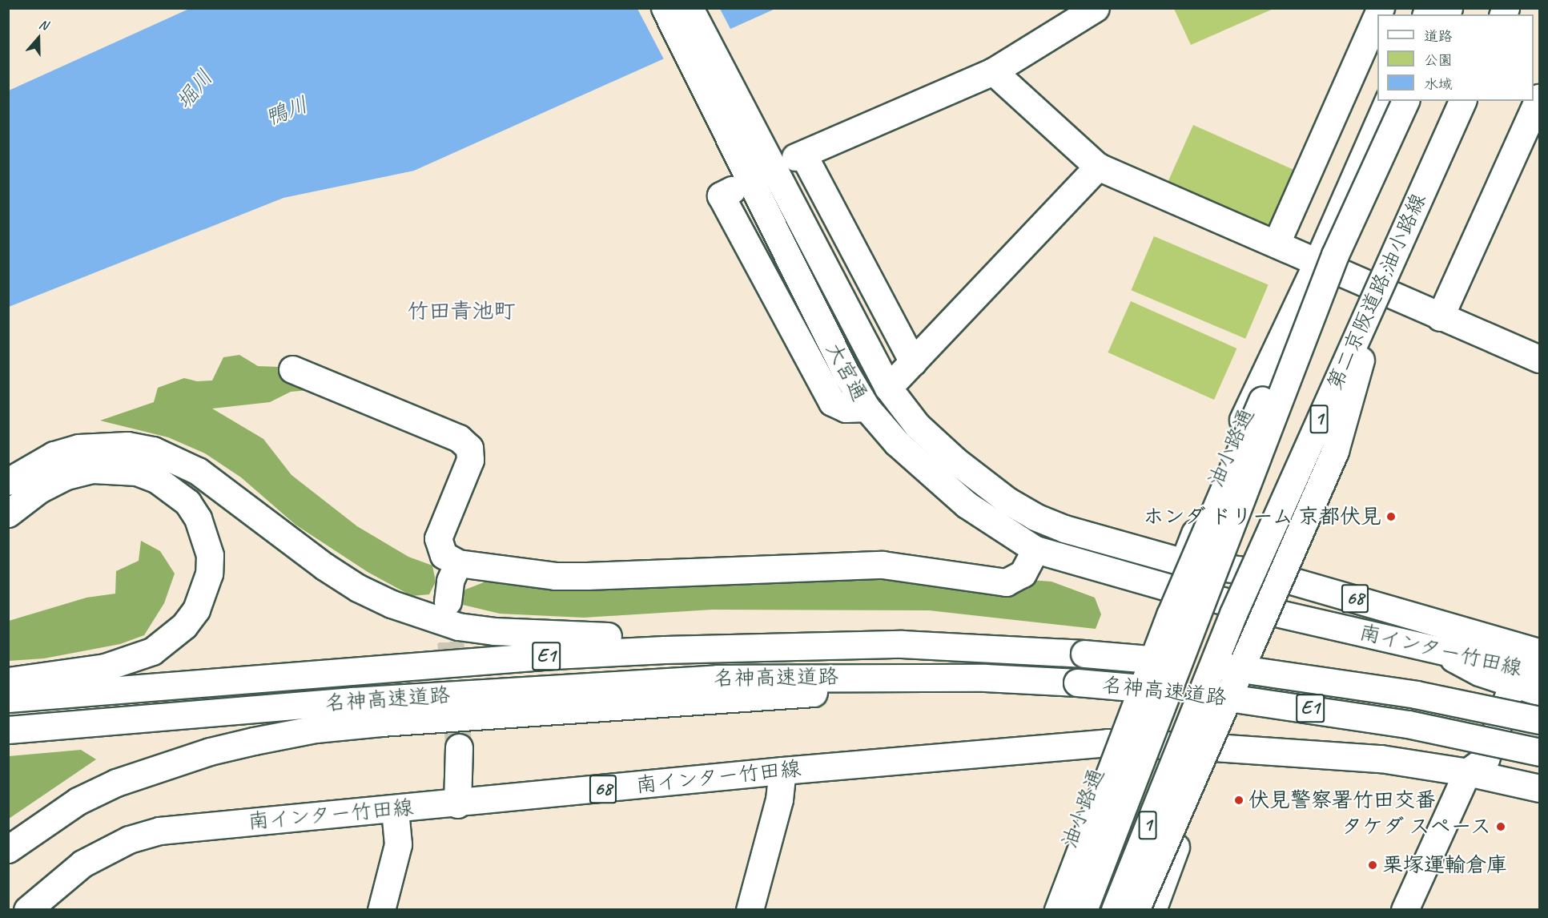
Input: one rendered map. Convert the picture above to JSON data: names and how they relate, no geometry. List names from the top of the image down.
{
  "streets": {
    "main road": [
      "第二京阪道路;油小路線",
      "大宮通",
      "1",
      "油小路通",
      "68",
      "南インター竹田線",
      "E1",
      "名神高速道路"
    ]
  },
  "crossings": [
    ["大宮通", "油小路通"],
    ["大宮通", "南インター竹田線"],
    ["1", "油小路通"],
    ["油小路通", "南インター竹田線"]
  ],
  "districts": ["竹田青池町"],
  "water": ["堀川", "鴨川"],
  "places": [
    "ホンダ ドリーム 京都伏見",
    "伏見警察署竹田交番",
    "タケダ スペース",
    "栗塚運輸倉庫"
  ],
  "legend": ["道路", "公園", "水域"],
  "north": "top"
}
